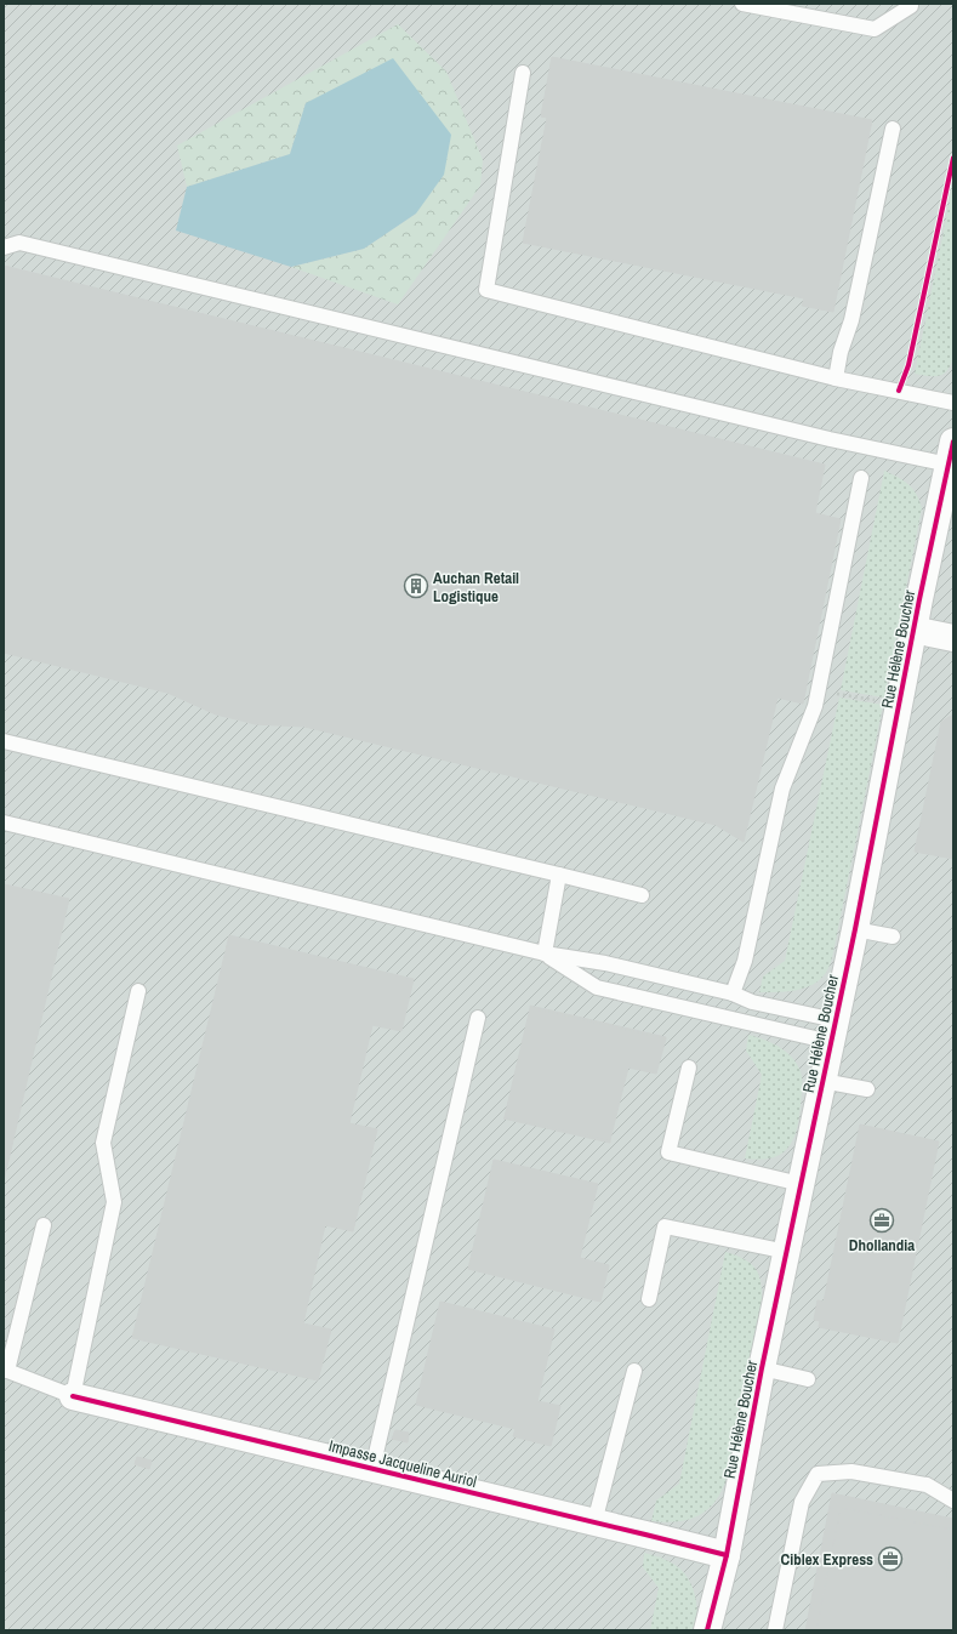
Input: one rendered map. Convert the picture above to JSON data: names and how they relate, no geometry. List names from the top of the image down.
{
  "streets": {
    "street": ["Rue Hélène Boucher", "Impasse Jacqueline Auriol"]
  },
  "crossings": [
    ["Rue Hélène Boucher", "Impasse Jacqueline Auriol"]
  ],
  "places": {
    "building": ["Auchan Retail Logistique"],
    "office": ["Dhollandia", "Ciblex Express"]
  }
}
